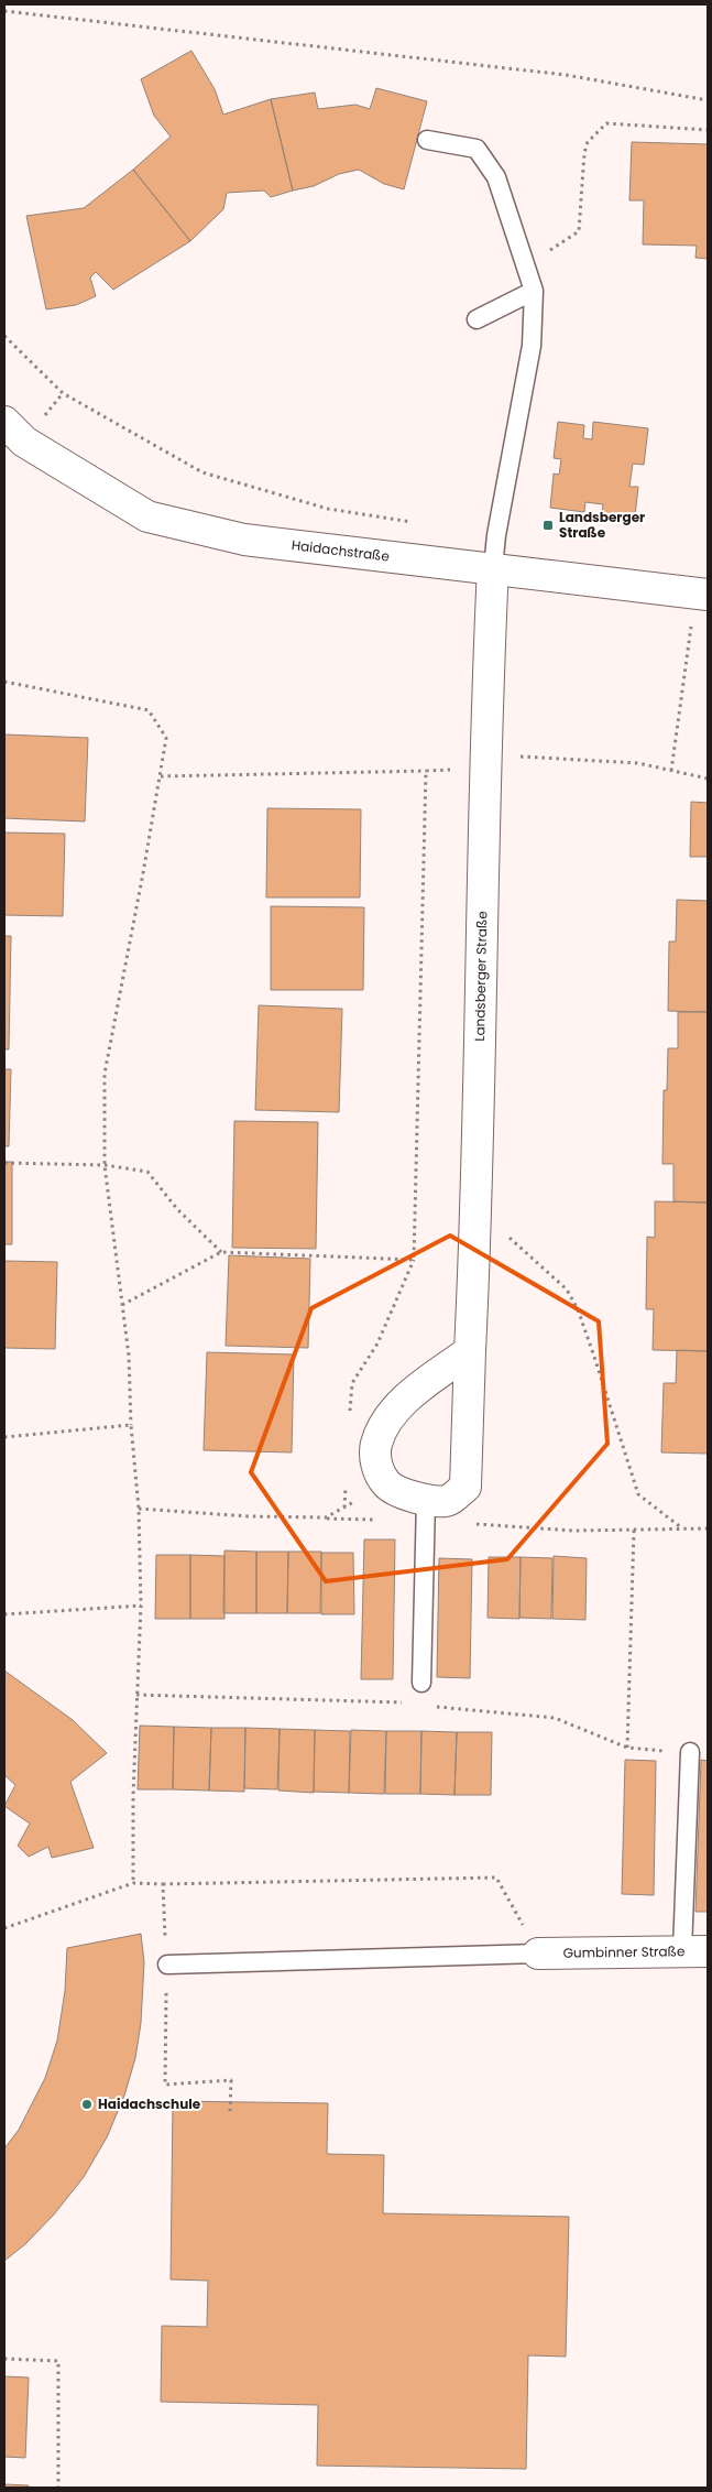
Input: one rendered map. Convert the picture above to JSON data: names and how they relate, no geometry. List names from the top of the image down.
{
  "streets": {
    "street": ["Haidachstraße", "Landsberger Straße", "Gumbinner Straße"]
  },
  "crossings": [
    ["Haidachstraße", "Landsberger Straße"]
  ],
  "places": {
    "transit": ["Landsberger Straße"],
    "other": ["Haidachschule"]
  }
}
